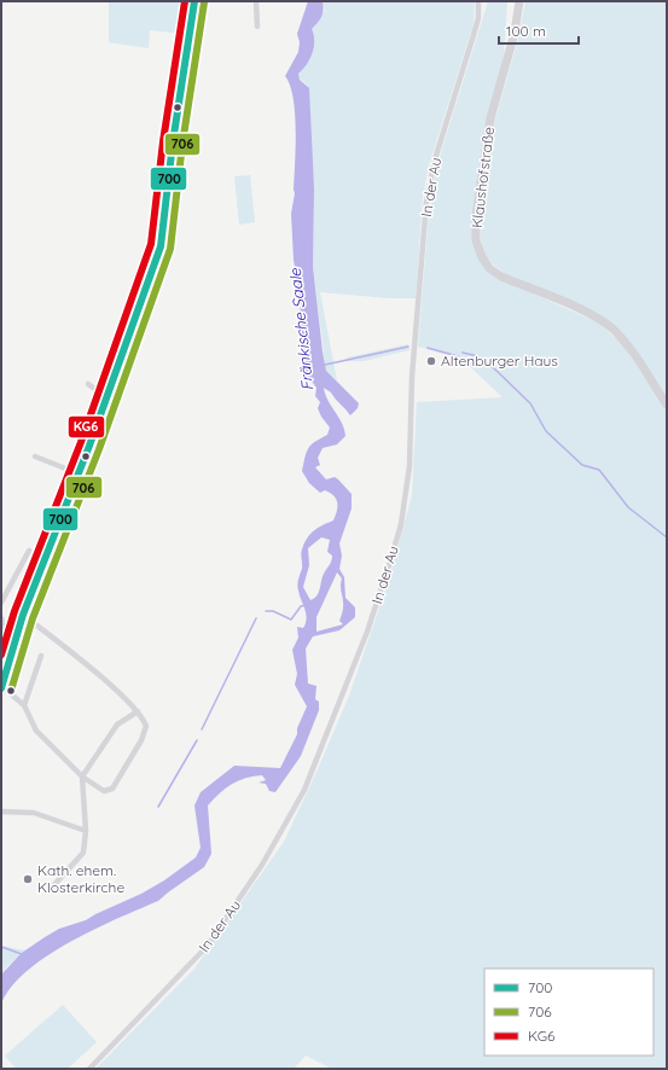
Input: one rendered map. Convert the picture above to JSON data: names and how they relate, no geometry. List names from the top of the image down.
{
  "streets": {
    "main road": ["Klaushofstraße"],
    "street": ["In der Au"]
  },
  "water": ["Fränkische Saale"],
  "places": ["Altenburger Haus", "Kath. ehem. Klosterkirche"],
  "lines": ["transit line 700", "transit line KG6", "transit line 706"],
  "legend": ["700", "706", "KG6"],
  "scale_bar": "100 m"
}
